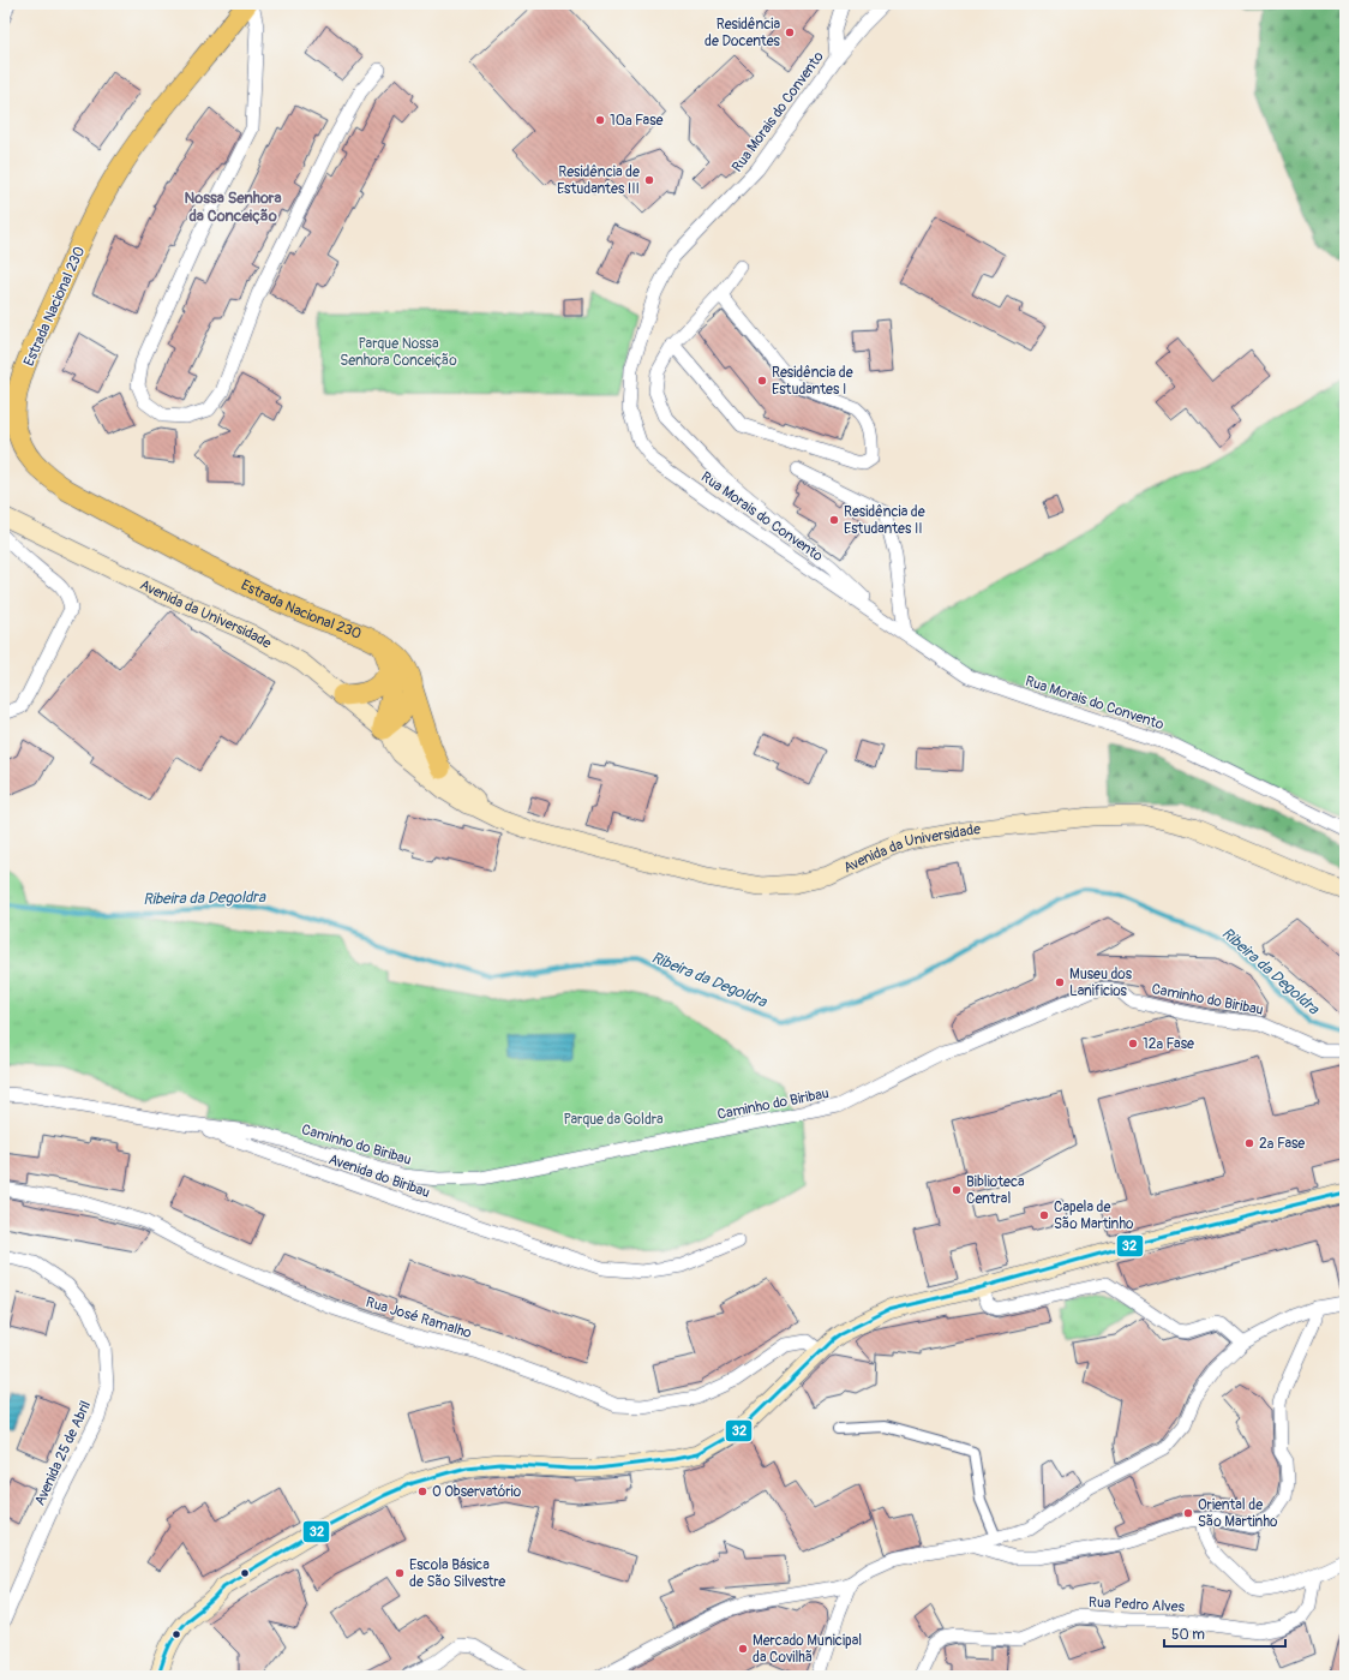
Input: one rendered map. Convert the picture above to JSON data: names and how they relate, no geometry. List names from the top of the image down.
{
  "streets": {
    "main road": ["Estrada Nacional 230", "Avenida da Universidade"],
    "street": [
      "Rua Morais do Convento",
      "Caminho do Biribau",
      "Avenida do Biribau",
      "Rua José Ramalho",
      "Avenida 25 de Abril",
      "Rua Pedro Alves"
    ]
  },
  "crossings": [
    ["Estrada Nacional 230", "Avenida da Universidade"],
    ["Caminho do Biribau", "Avenida do Biribau"]
  ],
  "districts": ["Nossa Senhora da Conceição"],
  "water": ["Ribeira da Degoldra"],
  "parks": ["Parque Nossa Senhora Conceição", "Parque da Goldra"],
  "places": [
    "Residência de Docentes",
    "10ª Fase",
    "Residência de Estudantes III",
    "Residência de Estudantes I",
    "Residência de Estudantes II",
    "Museu dos Lanificios",
    "12ª Fase",
    "2ª Fase",
    "Biblioteca Central",
    "Capela de São Martinho",
    "O Observatório",
    "Oriental de São Martinho",
    "Escola Básica de São Silvestre",
    "Mercado Municipal da Covilhã"
  ],
  "lines": ["transit line 32"],
  "scale_bar": "50 m"
}
